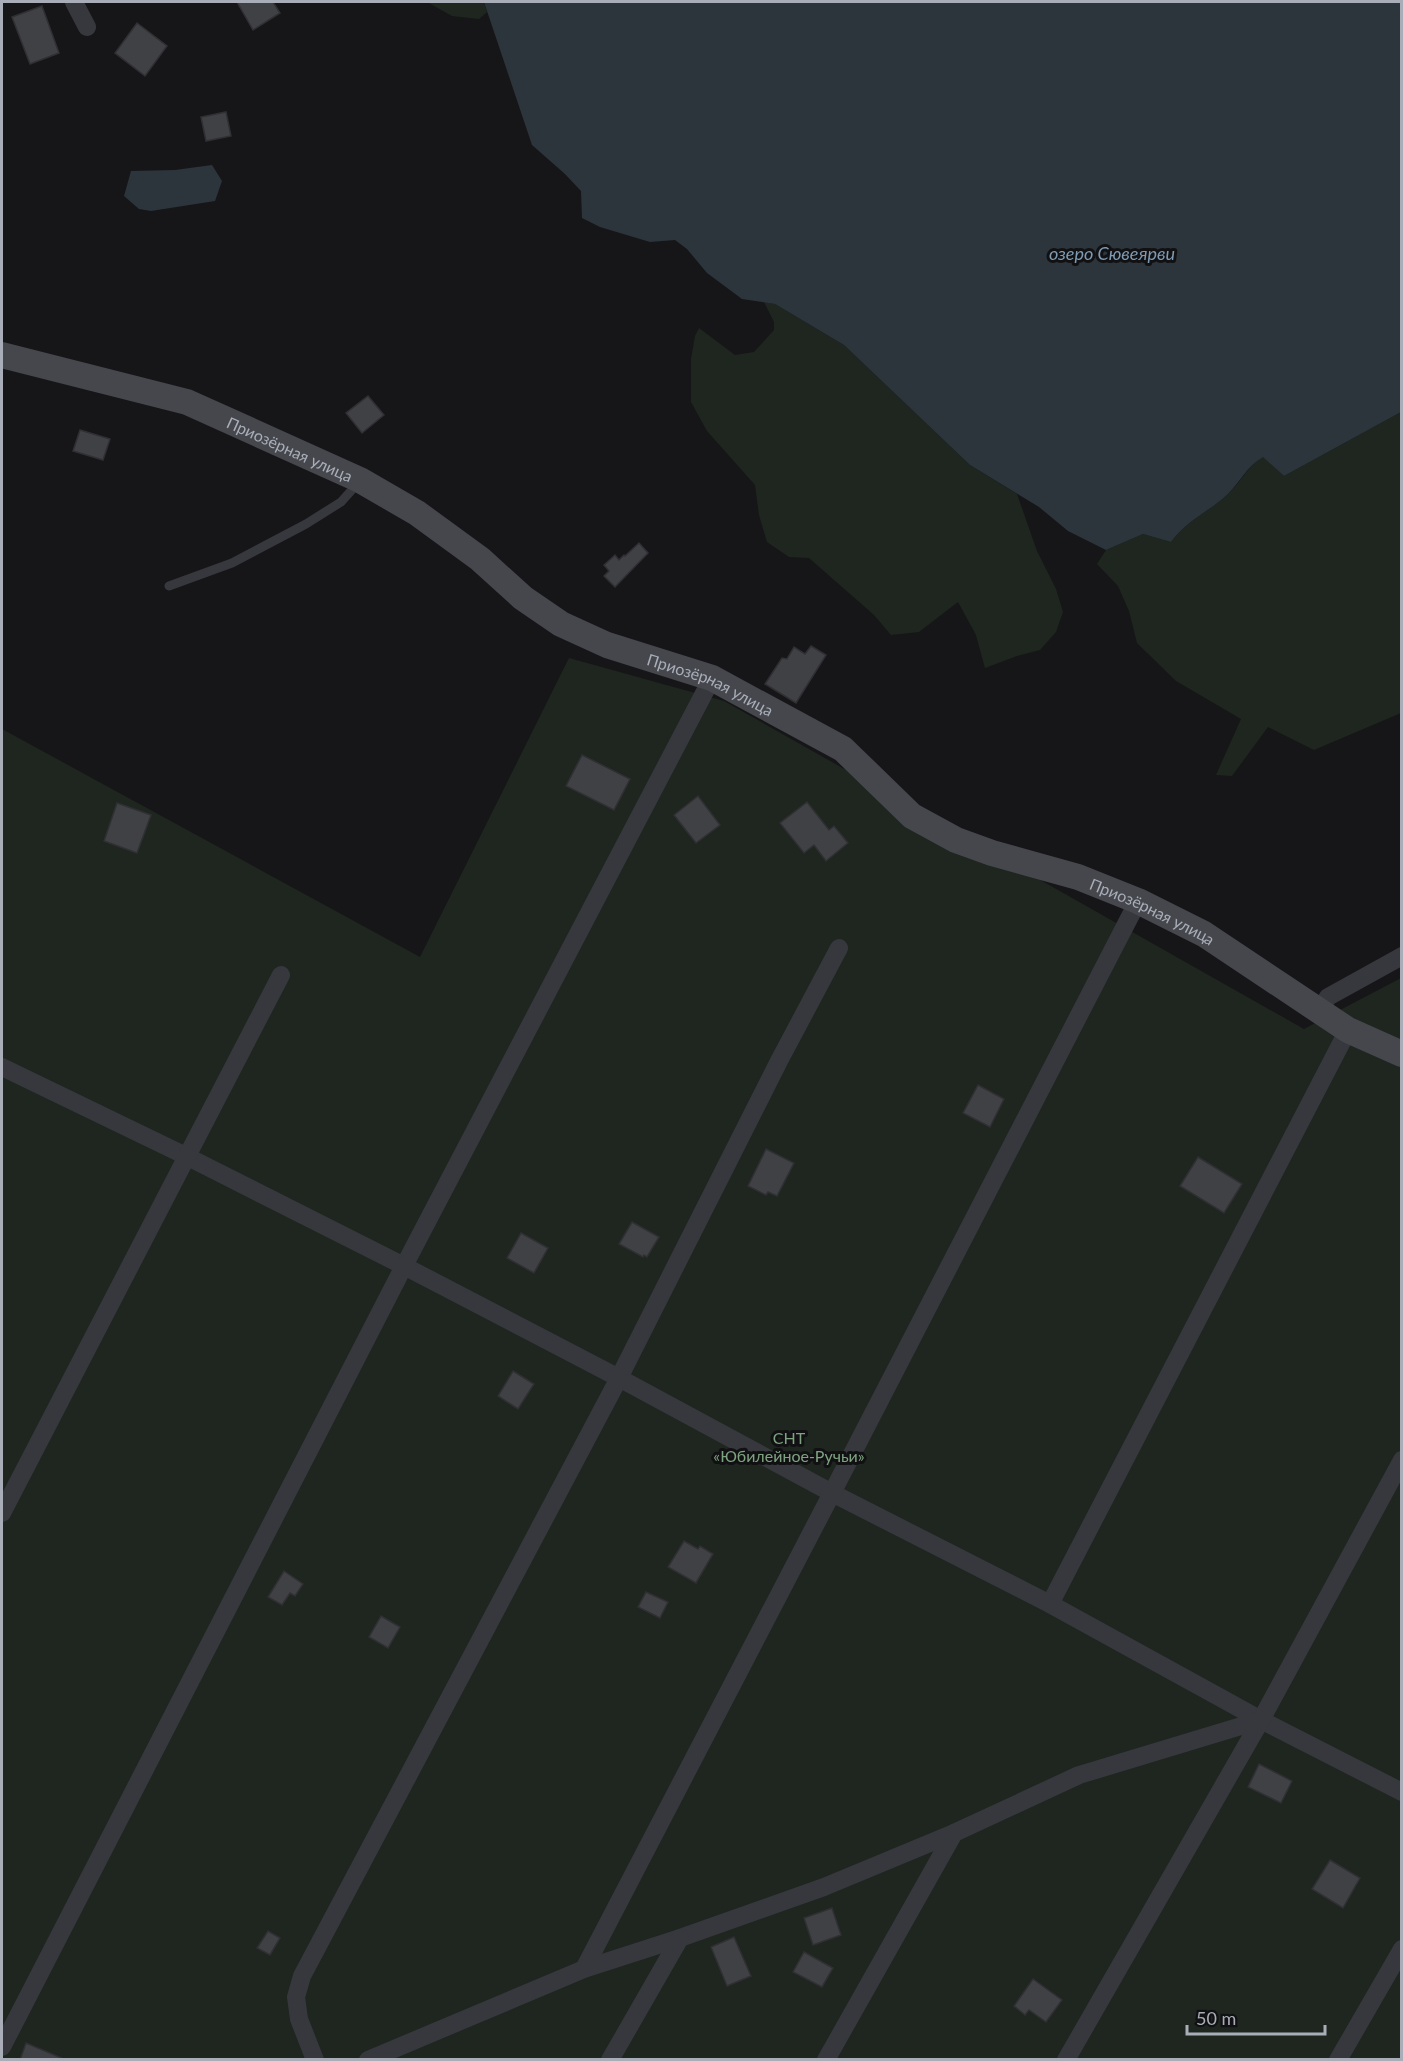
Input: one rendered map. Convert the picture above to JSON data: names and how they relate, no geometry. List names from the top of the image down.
{
  "streets": {
    "street": ["Приозёрная улица"]
  },
  "water": ["озеро Сювеярви"],
  "parks": ["СНТ «Юбилейное-Ручьи»"],
  "scale_bar": "50 m"
}
